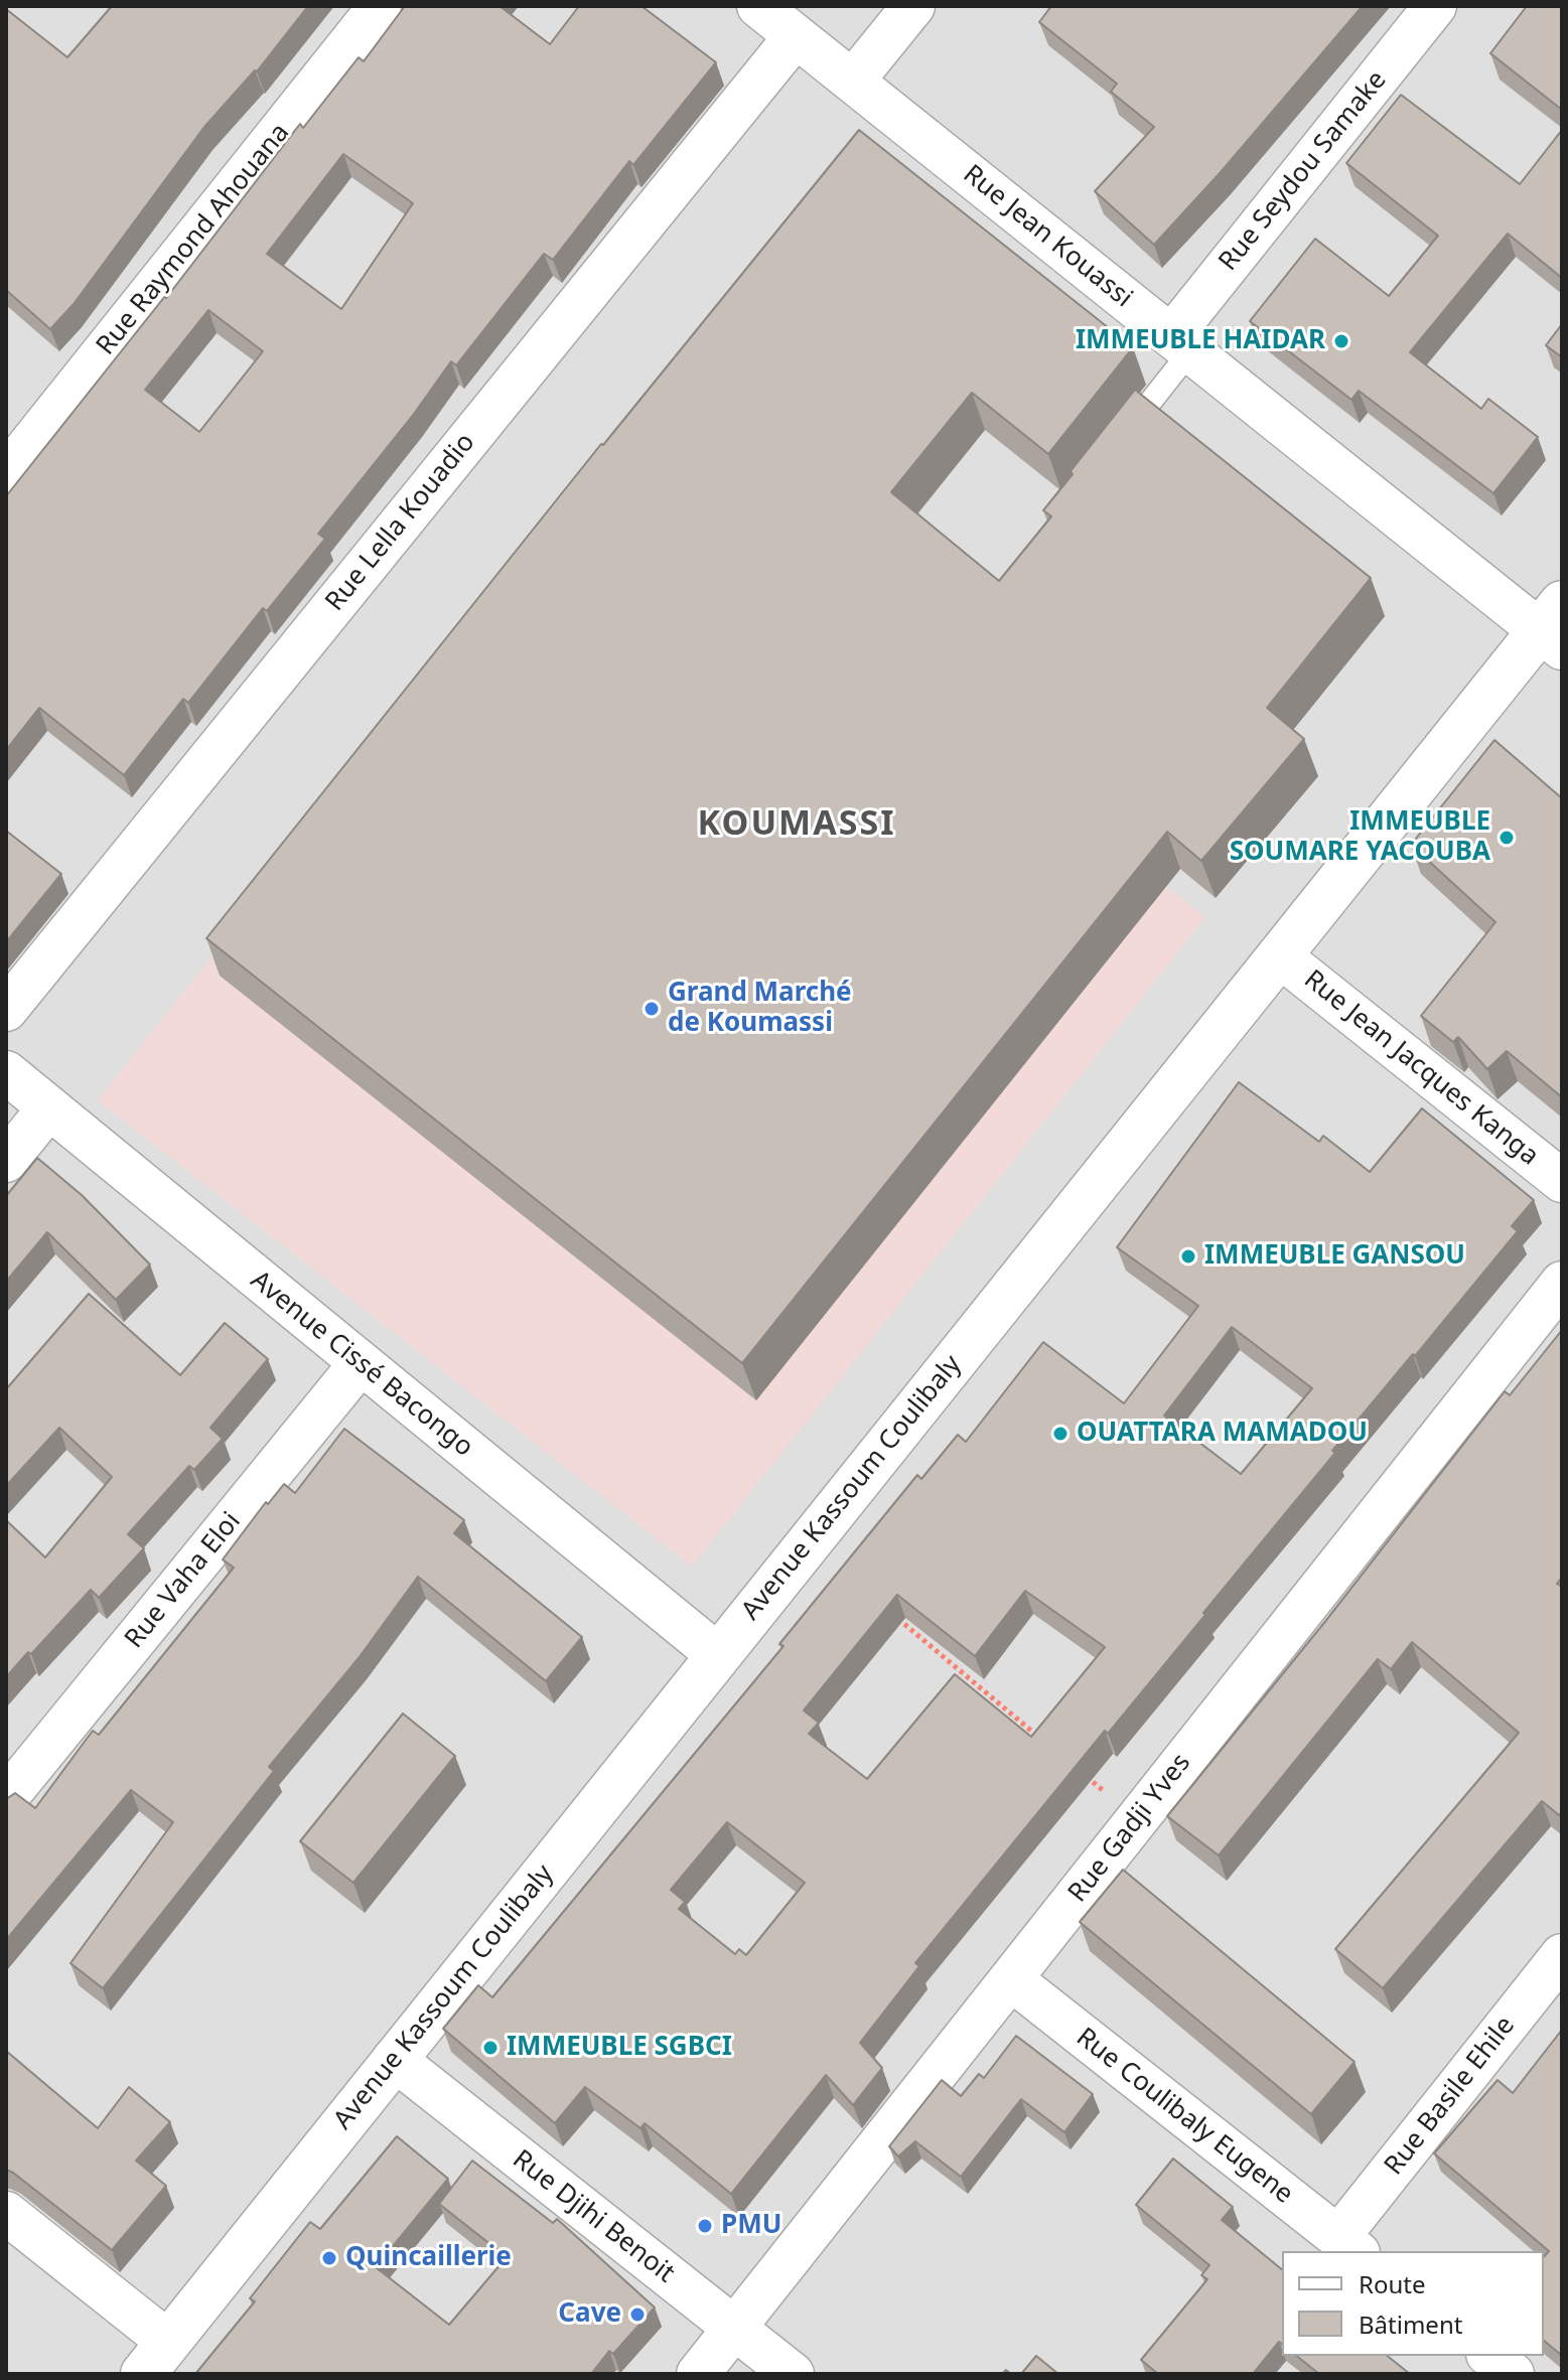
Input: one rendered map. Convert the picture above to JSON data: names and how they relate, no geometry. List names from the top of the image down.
{
  "streets": {
    "street": [
      "Rue Seydou Samake",
      "Rue Jean Kouassi",
      "Rue Raymond Ahouana",
      "Rue Lella Kouadio",
      "Rue Jean Jacques Kanga",
      "Avenue Cissé Bacongo",
      "Avenue Kassoum Coulibaly",
      "Rue Vaha Eloi",
      "Rue Gadji Yves",
      "Rue Basile Ehile",
      "Rue Coulibaly Eugene",
      "Rue Djihi Benoit"
    ]
  },
  "crossings": [
    ["Rue Seydou Samake", "Rue Jean Kouassi"],
    ["Rue Jean Kouassi", "Rue Lella Kouadio"],
    ["Rue Jean Kouassi", "Avenue Kassoum Coulibaly"],
    ["Rue Jean Jacques Kanga", "Avenue Kassoum Coulibaly"],
    ["Avenue Cissé Bacongo", "Avenue Kassoum Coulibaly"],
    ["Avenue Cissé Bacongo", "Rue Vaha Eloi"],
    ["Avenue Kassoum Coulibaly", "Rue Djihi Benoit"],
    ["Rue Gadji Yves", "Rue Coulibaly Eugene"],
    ["Rue Gadji Yves", "Rue Djihi Benoit"],
    ["Rue Basile Ehile", "Rue Coulibaly Eugene"]
  ],
  "districts": ["KOUMASSI"],
  "places": [
    "IMMEUBLE HAIDAR",
    "IMMEUBLE SOUMARE YACOUBA",
    "Grand Marché de Koumassi",
    "IMMEUBLE GANSOU",
    "OUATTARA MAMADOU",
    "IMMEUBLE SGBCI",
    "PMU",
    "Quincaillerie",
    "Cave"
  ],
  "legend": ["Route", "Bâtiment"]
}
